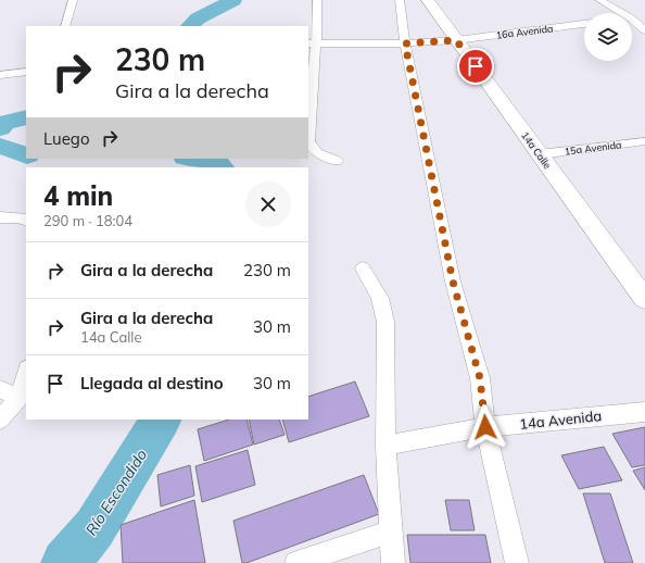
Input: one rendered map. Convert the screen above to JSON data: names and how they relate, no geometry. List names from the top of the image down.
{
  "streets": {
    "street": [
      "16a Avenida",
      "15a Avenida",
      "14a Calle",
      "14a Avenida"
    ]
  },
  "crossings": [
    ["16a Avenida", "14a Calle"],
    ["15a Avenida", "14a Calle"]
  ],
  "water": ["Río Escondido"],
  "page": {
    "turn": ["230 m", "Gira a la derecha"],
    "then": "Luego",
    "heading": ["4 min", "290 m · 18:04"],
    "list": [
      {
        "name": "Gira a la derecha",
        "value": "230 m"
      },
      {
        "name": "Gira a la derecha",
        "note": "14a Calle",
        "value": "30 m"
      },
      {
        "name": "Llegada al destino",
        "value": "30 m"
      }
    ]
  }
}
